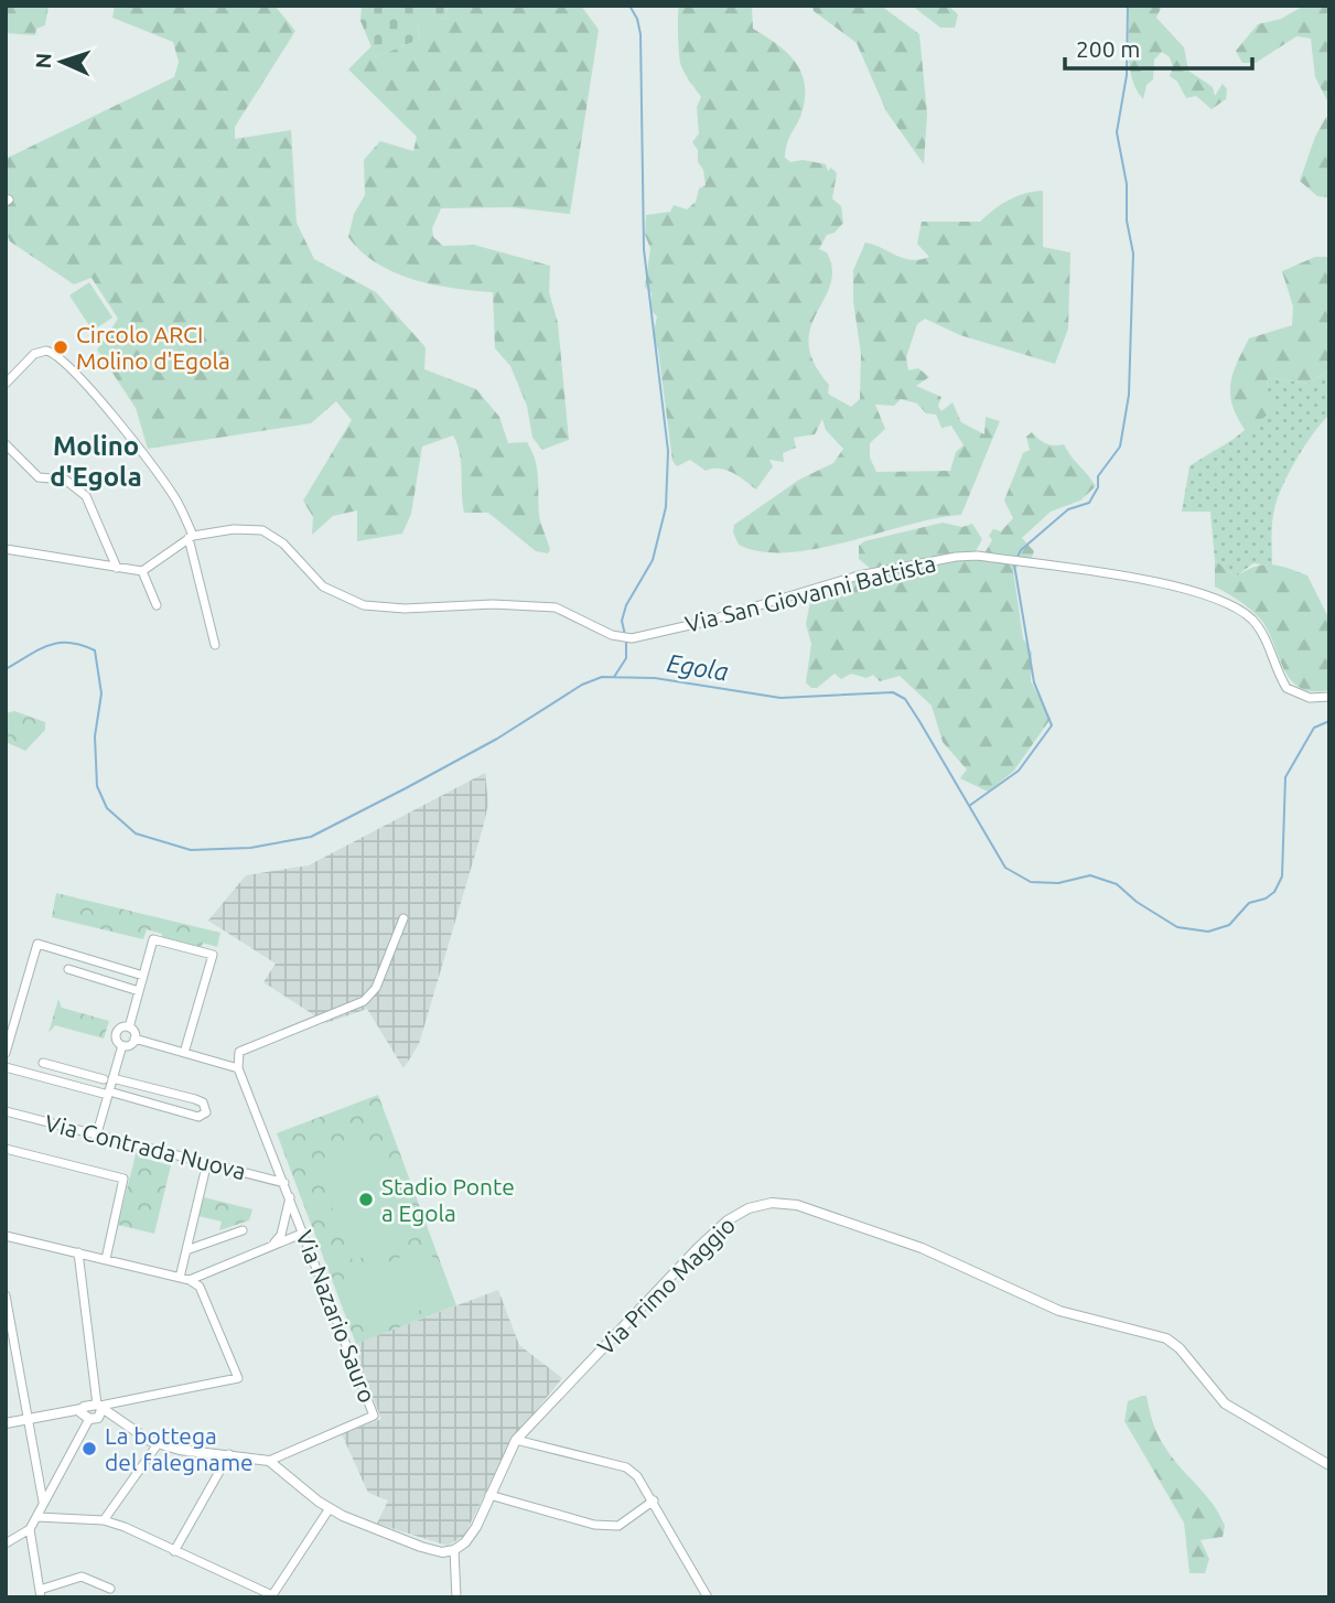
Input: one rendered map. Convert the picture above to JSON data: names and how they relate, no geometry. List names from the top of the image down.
{
  "streets": {
    "street": [
      "Via San Giovanni Battista",
      "Via Contrada Nuova",
      "Via Primo Maggio",
      "Via Nazario Sauro"
    ]
  },
  "crossings": [
    ["Via Contrada Nuova", "Via Nazario Sauro"]
  ],
  "districts": ["Molino d'Egola"],
  "water": ["Egola"],
  "places": ["Circolo ARCI Molino d'Egola", "Stadio Ponte a Egola", "La bottega del falegname"],
  "scale_bar": "200 m",
  "north": "left"
}
